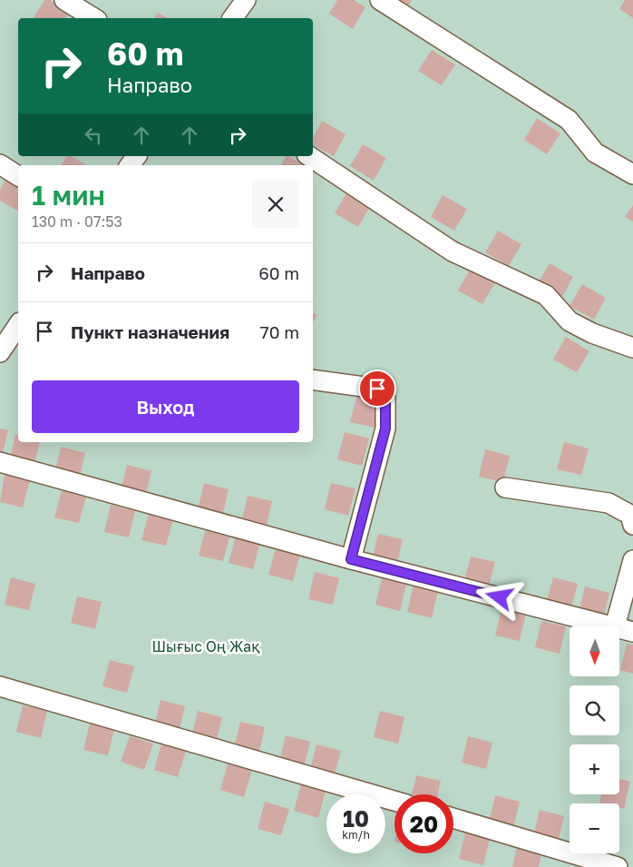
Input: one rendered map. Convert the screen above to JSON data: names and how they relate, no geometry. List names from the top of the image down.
{
  "parks": ["Шығыс Оң Жақ"],
  "north": "bottom",
  "page": {
    "turn": ["60 m", "Направо"],
    "heading": ["1 мин", "130 m · 07:53"],
    "list": [
      {
        "name": "Направо",
        "value": "60 m"
      },
      {
        "name": "Пункт назначения",
        "value": "70 m"
      }
    ],
    "buttons": "Выход",
    "map_buttons": ["+", "−"],
    "speed": "10 km/h",
    "limit": "20"
  }
}
